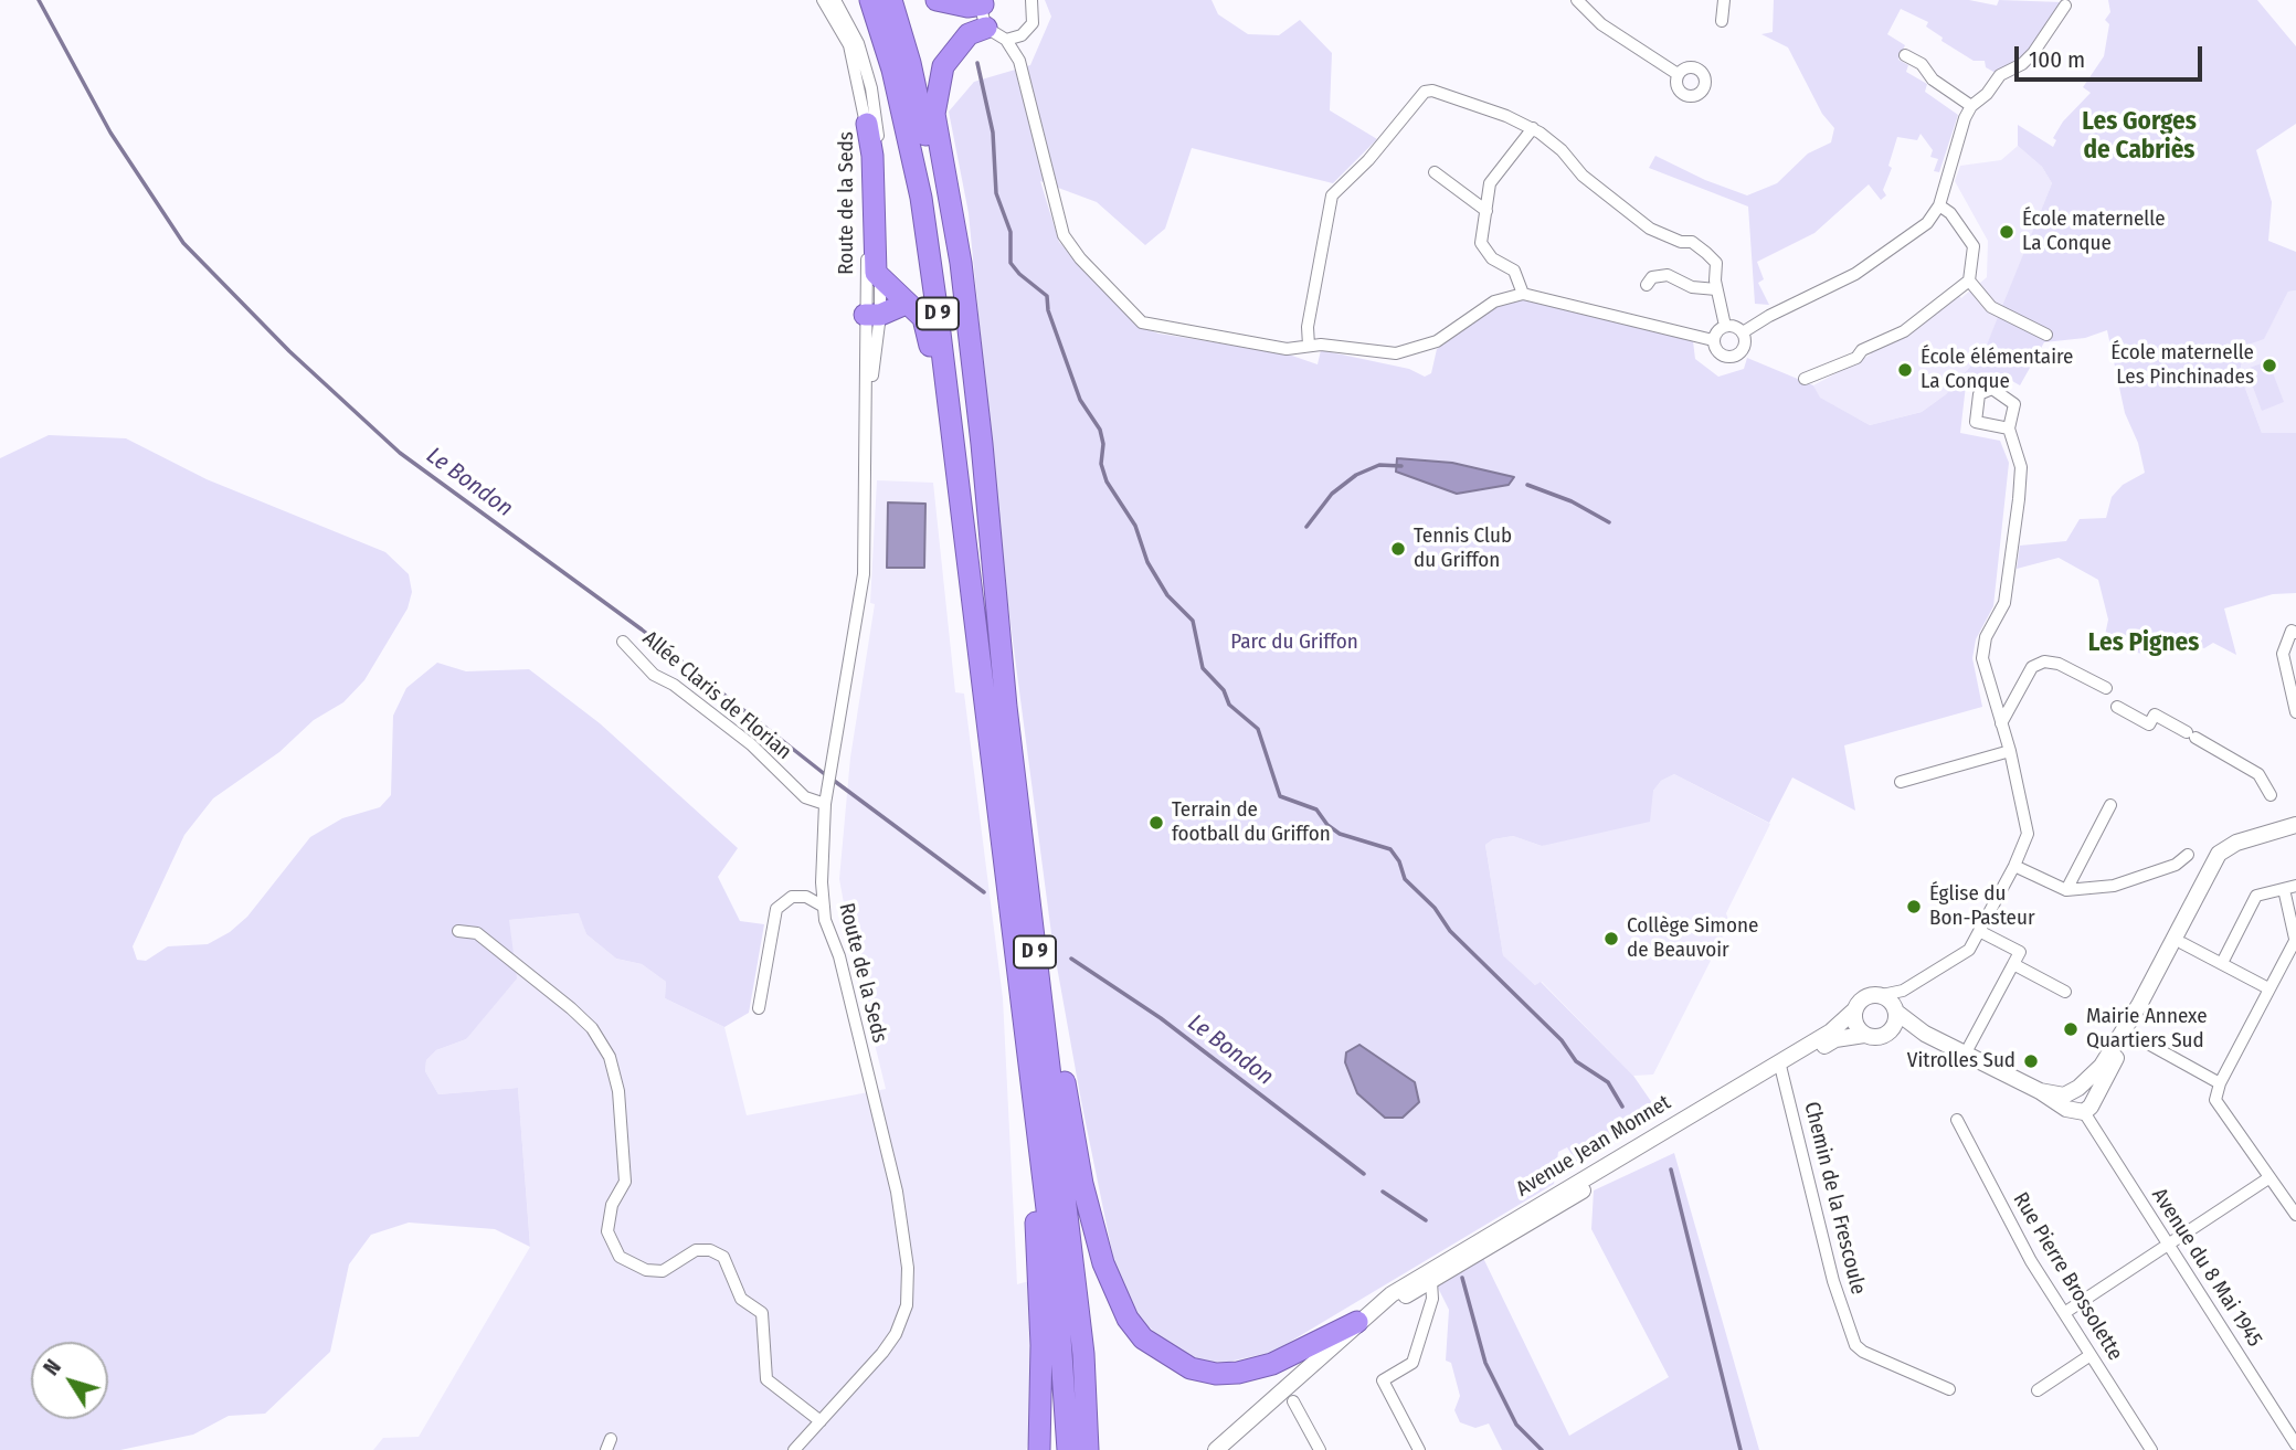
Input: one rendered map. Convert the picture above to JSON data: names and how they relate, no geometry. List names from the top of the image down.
{
  "streets": {
    "highway": ["D 9"],
    "street": [
      "Route de la Seds",
      "Allée Claris de Florian",
      "Avenue Jean Monnet",
      "Chemin de la Frescoule",
      "Avenue du 8 Mai 1945",
      "Rue Pierre Brossolette"
    ]
  },
  "crossings": [
    ["Route de la Seds", "Allée Claris de Florian"],
    ["Avenue Jean Monnet", "Chemin de la Frescoule"]
  ],
  "districts": ["Les Gorges de Cabriès", "Les Pignes"],
  "water": ["Le Bondon"],
  "parks": ["Parc du Griffon"],
  "places": [
    "École maternelle La Conque",
    "École maternelle Les Pinchinades",
    "École élémentaire La Conque",
    "Tennis Club du Griffon",
    "Terrain de football du Griffon",
    "Église du Bon-Pasteur",
    "Collège Simone de Beauvoir",
    "Mairie Annexe Quartiers Sud",
    "Vitrolles Sud"
  ],
  "scale_bar": "100 m",
  "north": "top left"
}
